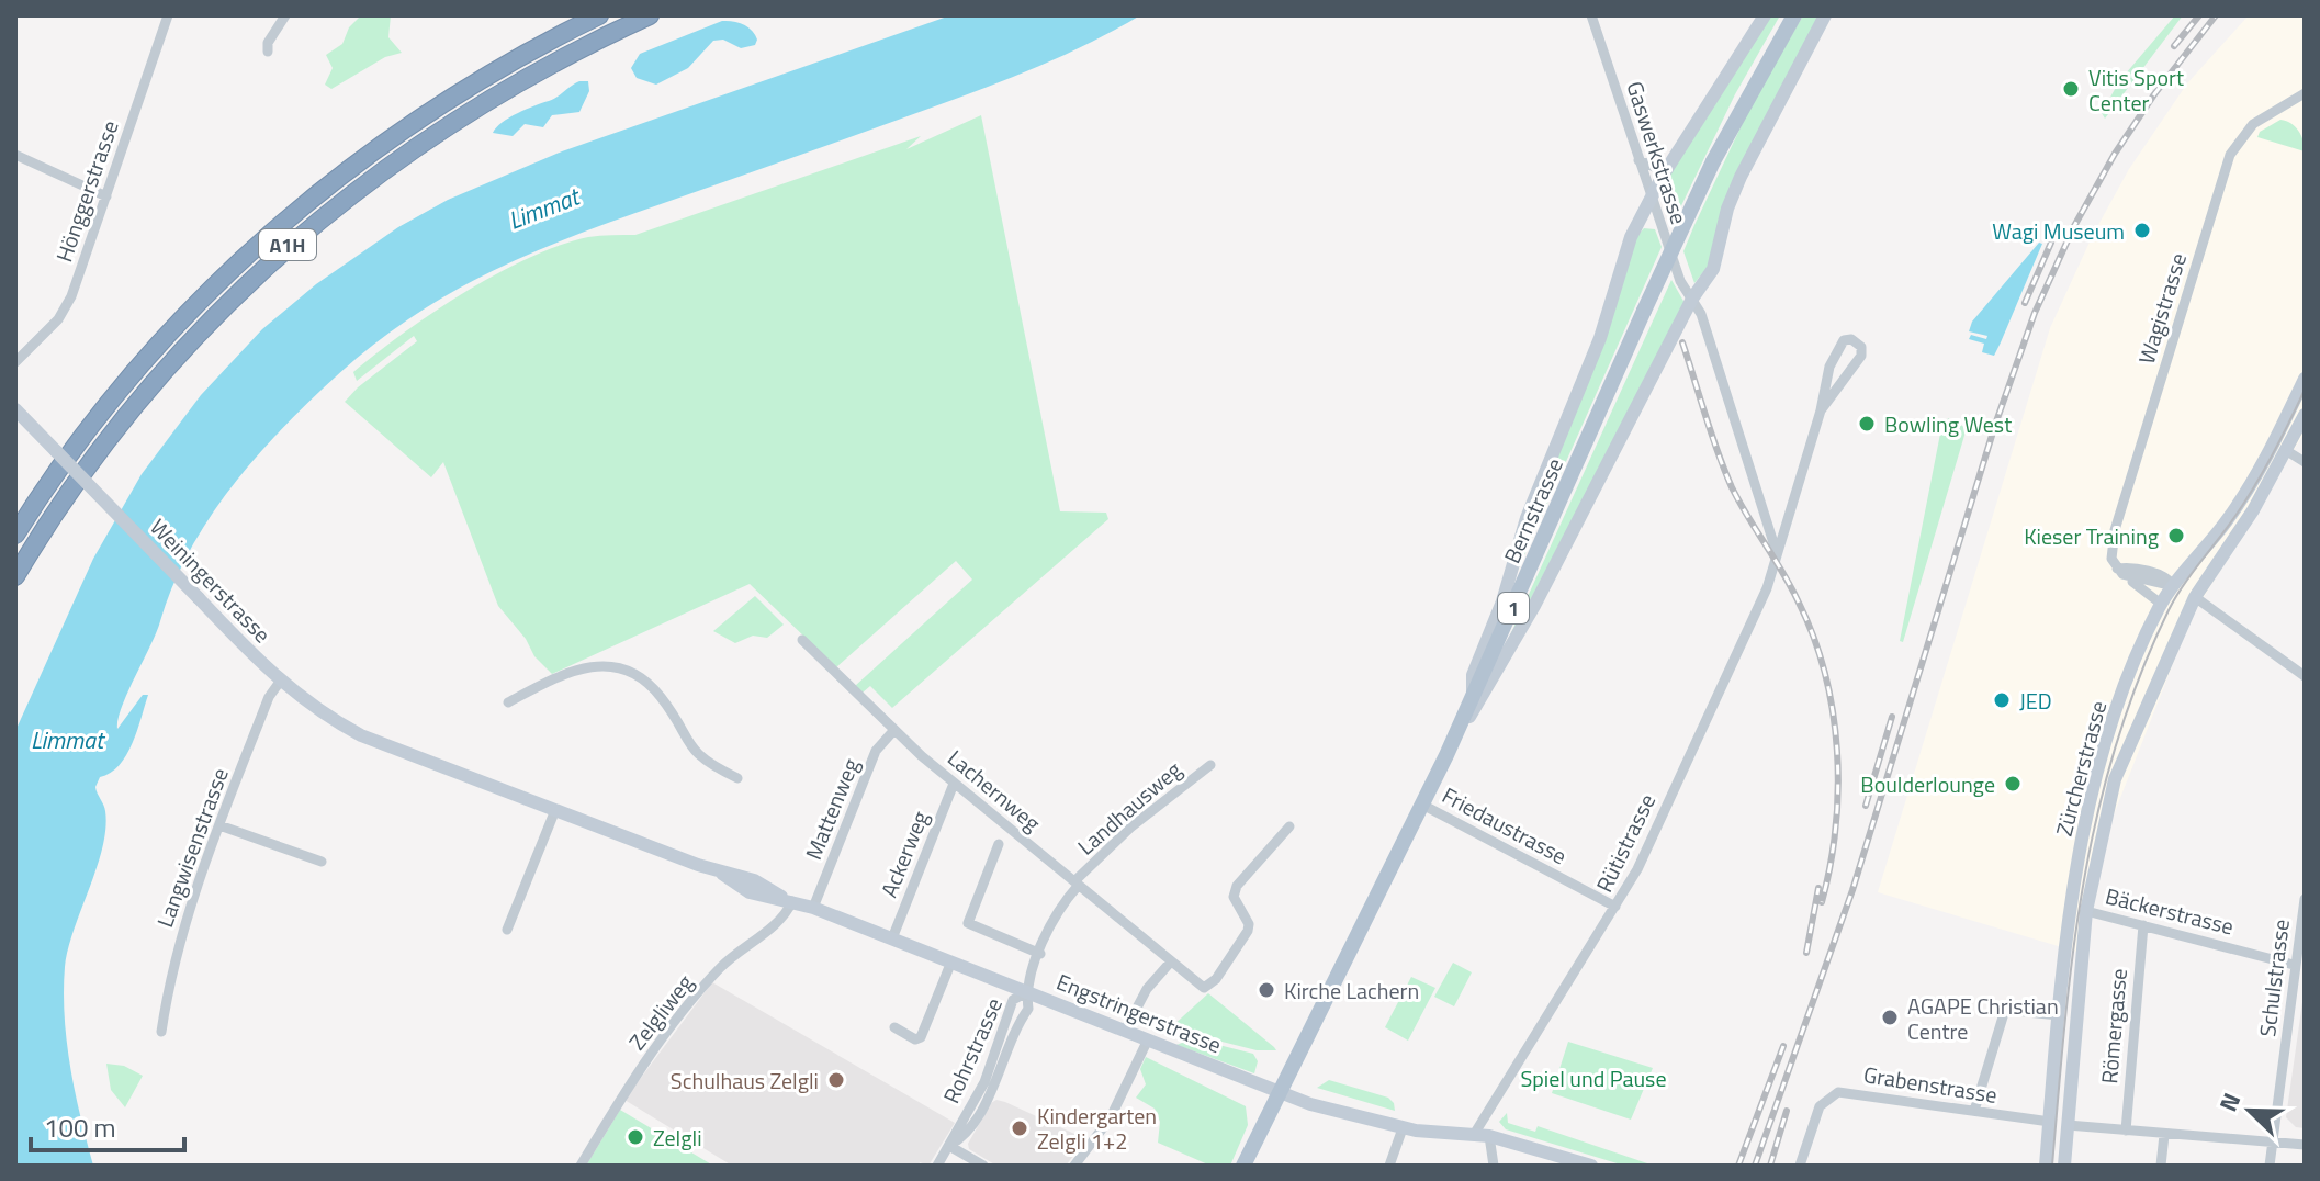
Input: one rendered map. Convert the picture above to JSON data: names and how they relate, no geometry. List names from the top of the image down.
{
  "streets": {
    "highway": ["A1H"],
    "main road": [
      "Bernstrasse",
      "Weiningerstrasse",
      "1",
      "Zürcherstrasse",
      "Engstringerstrasse"
    ],
    "street": [
      "Gaswerkstrasse",
      "Hönggerstrasse",
      "Wagistrasse",
      "Lachernweg",
      "Landhausweg",
      "Mattenweg",
      "Friedaustrasse",
      "Rütistrasse",
      "Langwisenstrasse",
      "Ackerweg",
      "Bäckerstrasse",
      "Schulstrasse",
      "Zelgliweg",
      "Römergasse",
      "Rohrstrasse",
      "Grabenstrasse"
    ]
  },
  "crossings": [
    ["Bernstrasse", "Friedaustrasse"],
    ["Bernstrasse", "Engstringerstrasse"],
    ["Weiningerstrasse", "Langwisenstrasse"],
    ["Weiningerstrasse", "Engstringerstrasse"],
    ["Zürcherstrasse", "Bäckerstrasse"],
    ["Zürcherstrasse", "Grabenstrasse"],
    ["Lachernweg", "Landhausweg"],
    ["Lachernweg", "Mattenweg"],
    ["Lachernweg", "Ackerweg"],
    ["Landhausweg", "Rohrstrasse"],
    ["Mattenweg", "Engstringerstrasse"],
    ["Friedaustrasse", "Rütistrasse"],
    ["Rütistrasse", "Engstringerstrasse"],
    ["Ackerweg", "Engstringerstrasse"],
    ["Bäckerstrasse", "Schulstrasse"],
    ["Bäckerstrasse", "Römergasse"],
    ["Zelgliweg", "Engstringerstrasse"],
    ["Engstringerstrasse", "Rohrstrasse"]
  ],
  "water": ["Limmat"],
  "parks": ["Spiel und Pause"],
  "places": [
    "Vitis Sport Center",
    "Wagi Museum",
    "Bowling West",
    "Kieser Training",
    "JED",
    "Boulderlounge",
    "Kirche Lachern",
    "AGAPE Christian Centre",
    "Schulhaus Zelgli",
    "Kindergarten Zelgli 1+2",
    "Zelgli"
  ],
  "scale_bar": "100 m",
  "north": "top left"
}
